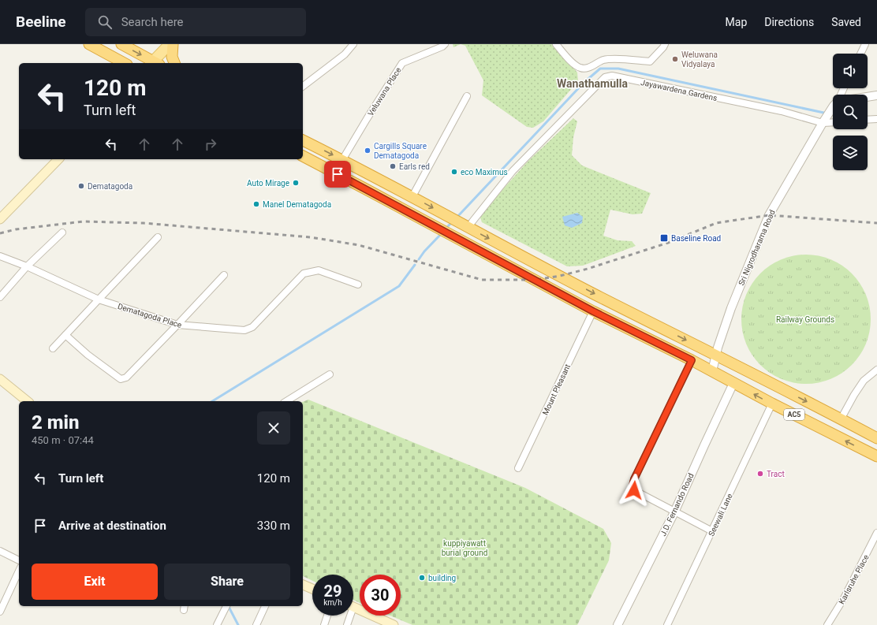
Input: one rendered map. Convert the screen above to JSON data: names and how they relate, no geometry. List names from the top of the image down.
{
  "streets": {
    "highway": ["AC5"],
    "street": [
      "Jayawardena Gardens",
      "Veluwana Place",
      "Sri Nigrodharama Road",
      "Dematagoda Place",
      "Mount Pleasant",
      "J.D. Fernando Road",
      "Seewali Lane",
      "Karlsruhe Place"
    ]
  },
  "crossings": [
    ["Jayawardena Gardens", "Sri Nigrodharama Road"],
    ["Jayawardena Gardens", "AC5"],
    ["Veluwana Place", "AC5"],
    ["Sri Nigrodharama Road", "AC5"],
    ["Mount Pleasant", "AC5"],
    ["AC5", "J.D. Fernando Road"],
    ["AC5", "Seewali Lane"]
  ],
  "districts": ["Wanathamulla"],
  "parks": ["Railway Grounds", "kuppiyawatt burial ground"],
  "places": {
    "other": [
      "Weluwana Vidyalaya",
      "Cargills Square Dematagoda",
      "Earls red",
      "eco Maximus",
      "Auto Mirage",
      "Dematagoda",
      "Manel Dematagoda",
      "Tract",
      "building"
    ],
    "transit": ["Baseline Road"]
  },
  "page": {
    "header": "Beeline",
    "search": "Search here",
    "nav": ["Map", "Directions", "Saved"],
    "turn": ["120 m", "Turn left"],
    "heading": ["2 min", "450 m · 07:44"],
    "list": [
      {
        "name": "Turn left",
        "value": "120 m"
      },
      {
        "name": "Arrive at destination",
        "value": "330 m"
      }
    ],
    "buttons": ["Exit", "Share"],
    "speed": "29 km/h",
    "limit": "30"
  }
}
